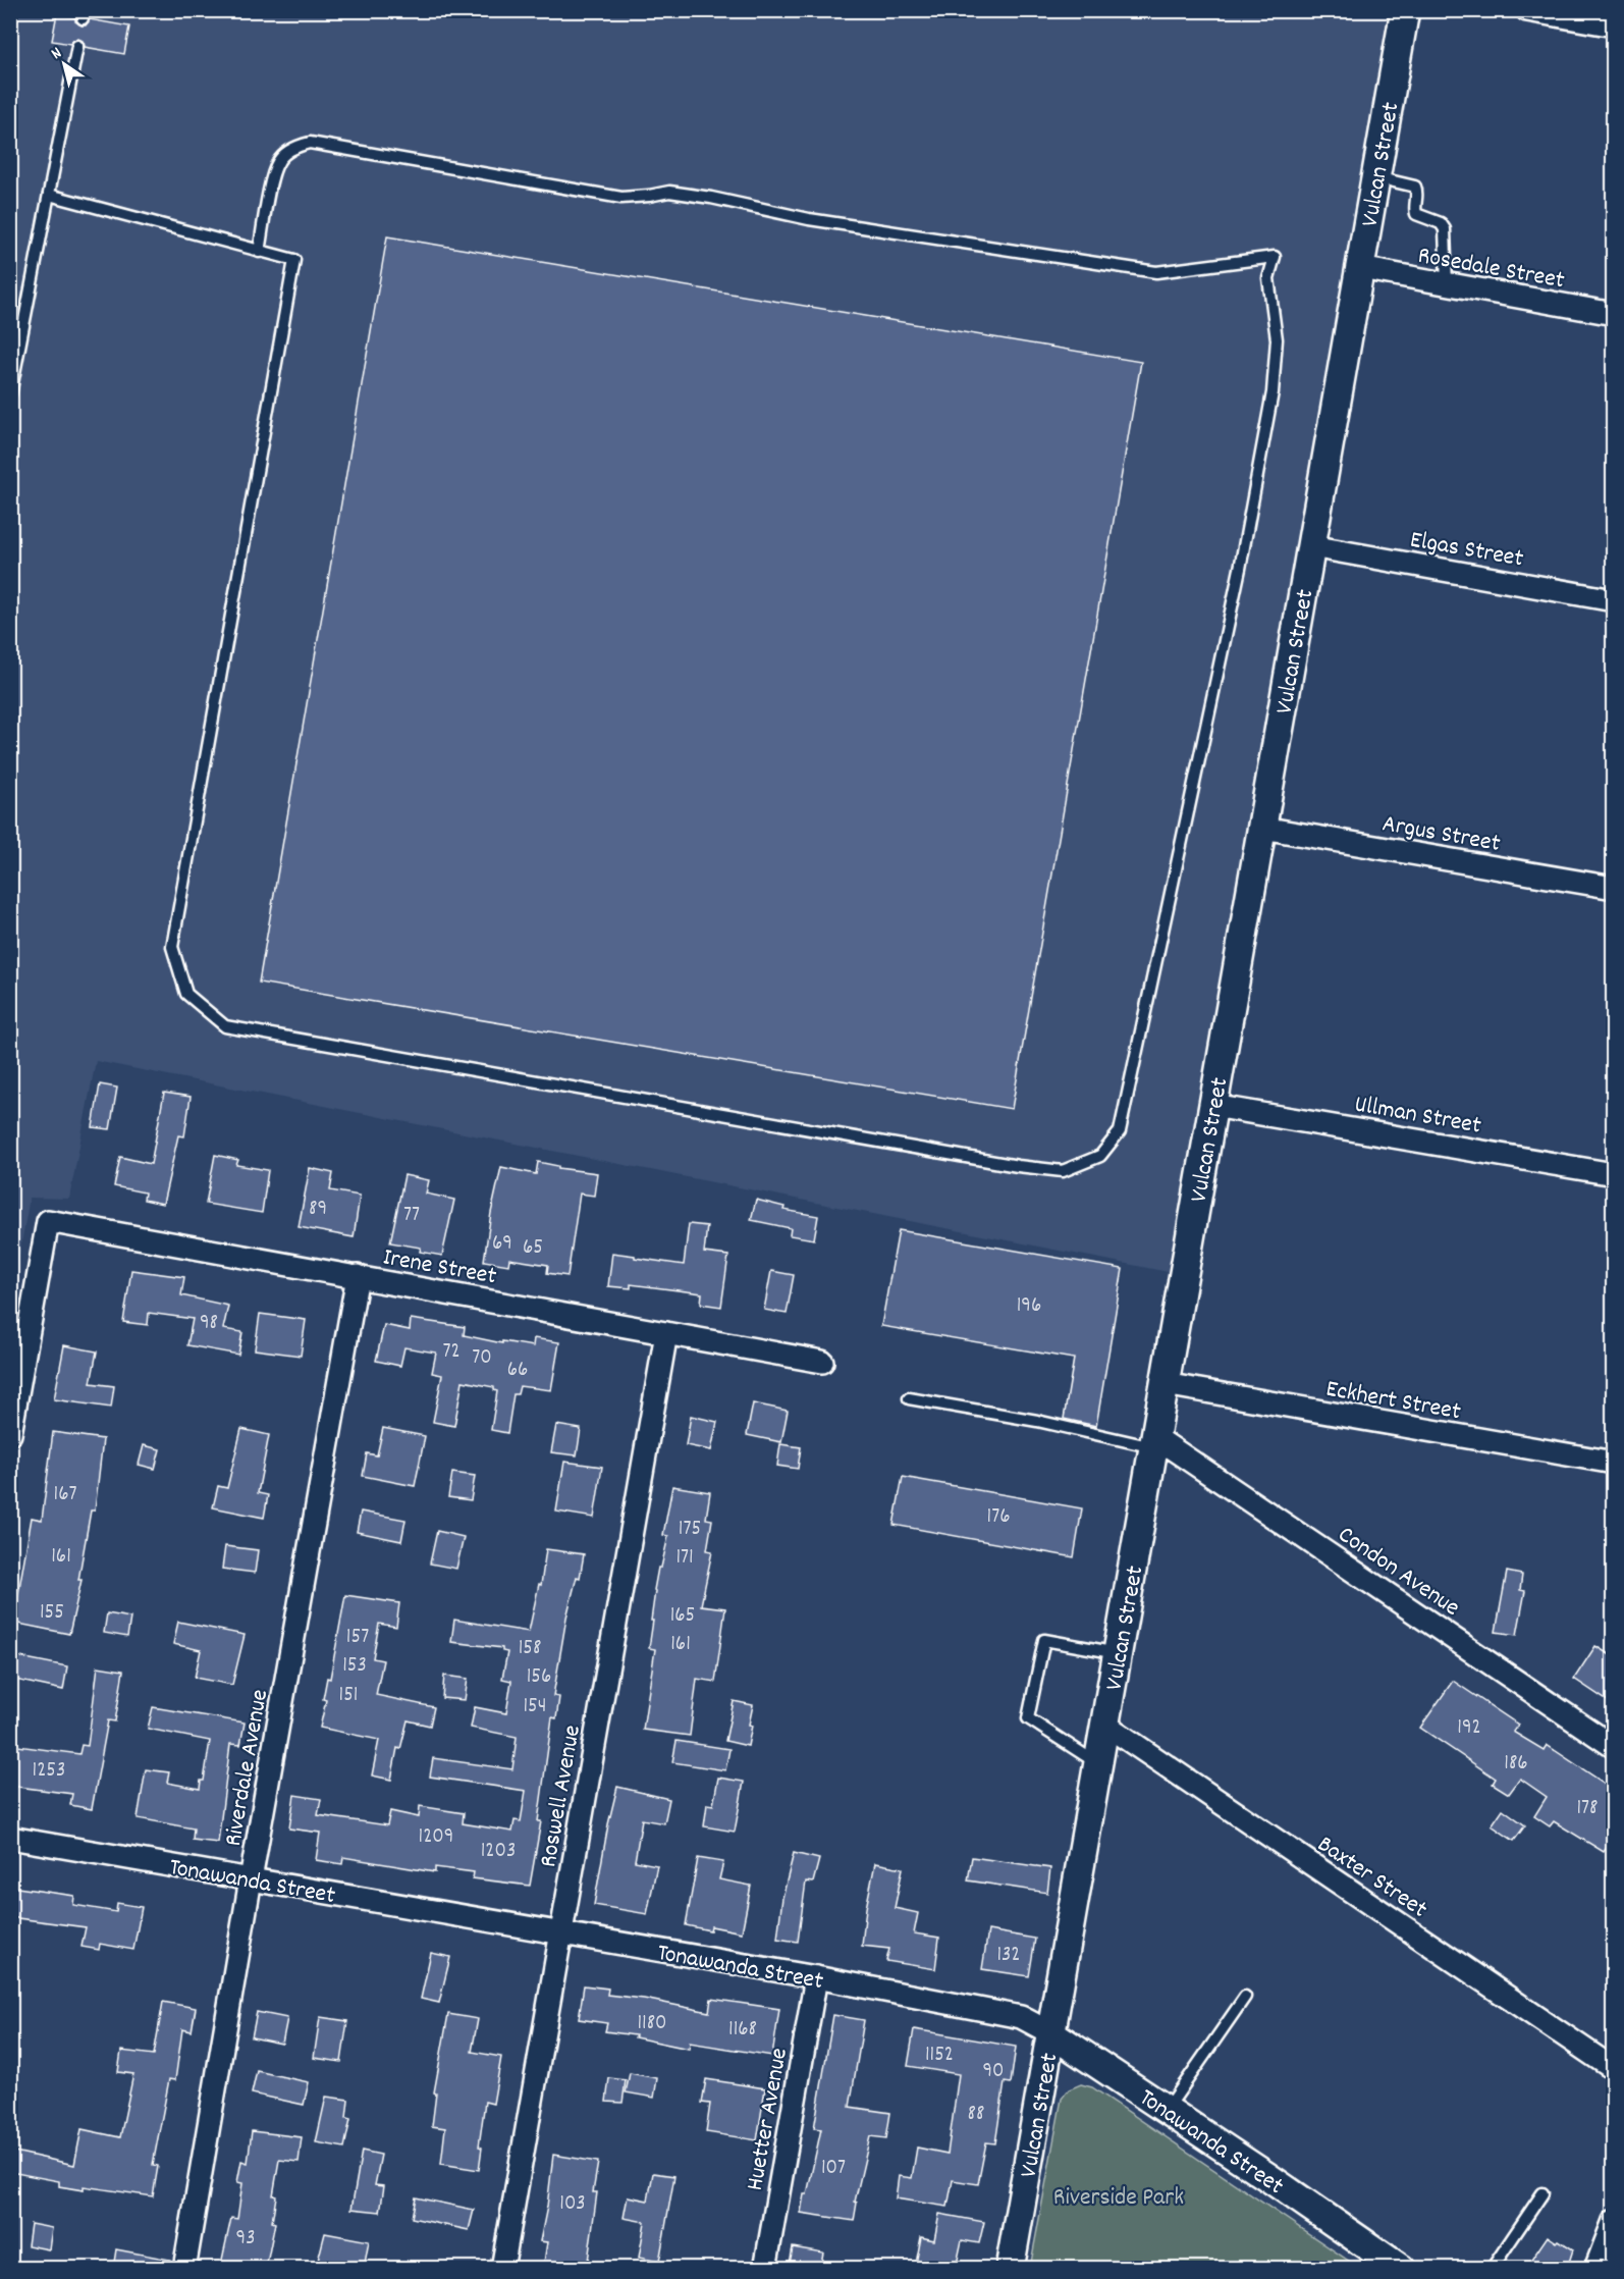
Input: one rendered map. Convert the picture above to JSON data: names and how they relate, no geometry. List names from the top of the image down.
{
  "streets": {
    "street": [
      "Vulcan Street",
      "Rosedale Street",
      "Elgas Street",
      "Argus Street",
      "Ullman Street",
      "Irene Street",
      "Eckhert Street",
      "Condon Avenue",
      "Riverdale Avenue",
      "Roswell Avenue",
      "Baxter Street",
      "Tonawanda Street",
      "Huetter Avenue"
    ]
  },
  "crossings": [
    ["Vulcan Street", "Rosedale Street"],
    ["Vulcan Street", "Elgas Street"],
    ["Vulcan Street", "Argus Street"],
    ["Vulcan Street", "Ullman Street"],
    ["Vulcan Street", "Eckhert Street"],
    ["Vulcan Street", "Condon Avenue"],
    ["Vulcan Street", "Baxter Street"],
    ["Vulcan Street", "Tonawanda Street"],
    ["Irene Street", "Riverdale Avenue"],
    ["Irene Street", "Roswell Avenue"],
    ["Riverdale Avenue", "Tonawanda Street"],
    ["Roswell Avenue", "Tonawanda Street"],
    ["Tonawanda Street", "Huetter Avenue"]
  ],
  "parks": ["Riverside Park"],
  "house_numbers": [
    "89",
    "77",
    "69",
    "65",
    "196",
    "98",
    "72",
    "70",
    "66",
    "167",
    "176",
    "175",
    "161",
    "171",
    "155",
    "165",
    "157",
    "161",
    "158",
    "153",
    "156",
    "151",
    "154",
    "192",
    "186",
    "1253",
    "178",
    "1209",
    "1203",
    "132",
    "1180",
    "1168",
    "1152",
    "90",
    "88",
    "107",
    "103",
    "93"
  ],
  "north": "top left"
}
